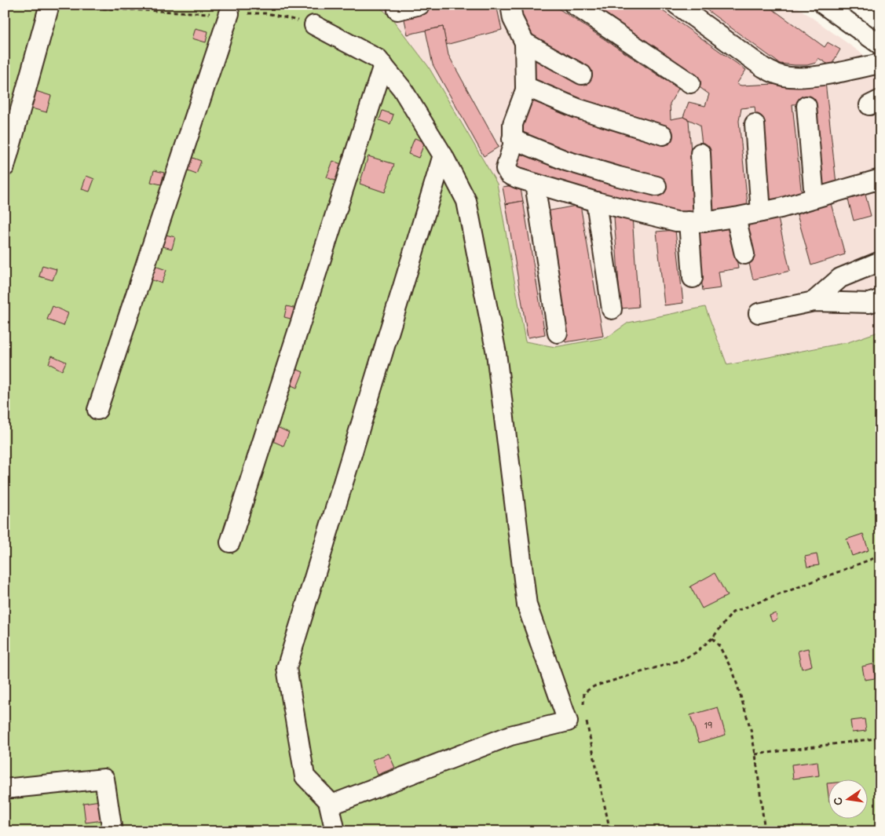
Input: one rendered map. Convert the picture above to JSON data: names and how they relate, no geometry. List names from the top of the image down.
{
  "house_numbers": ["19"],
  "north": "left"
}
